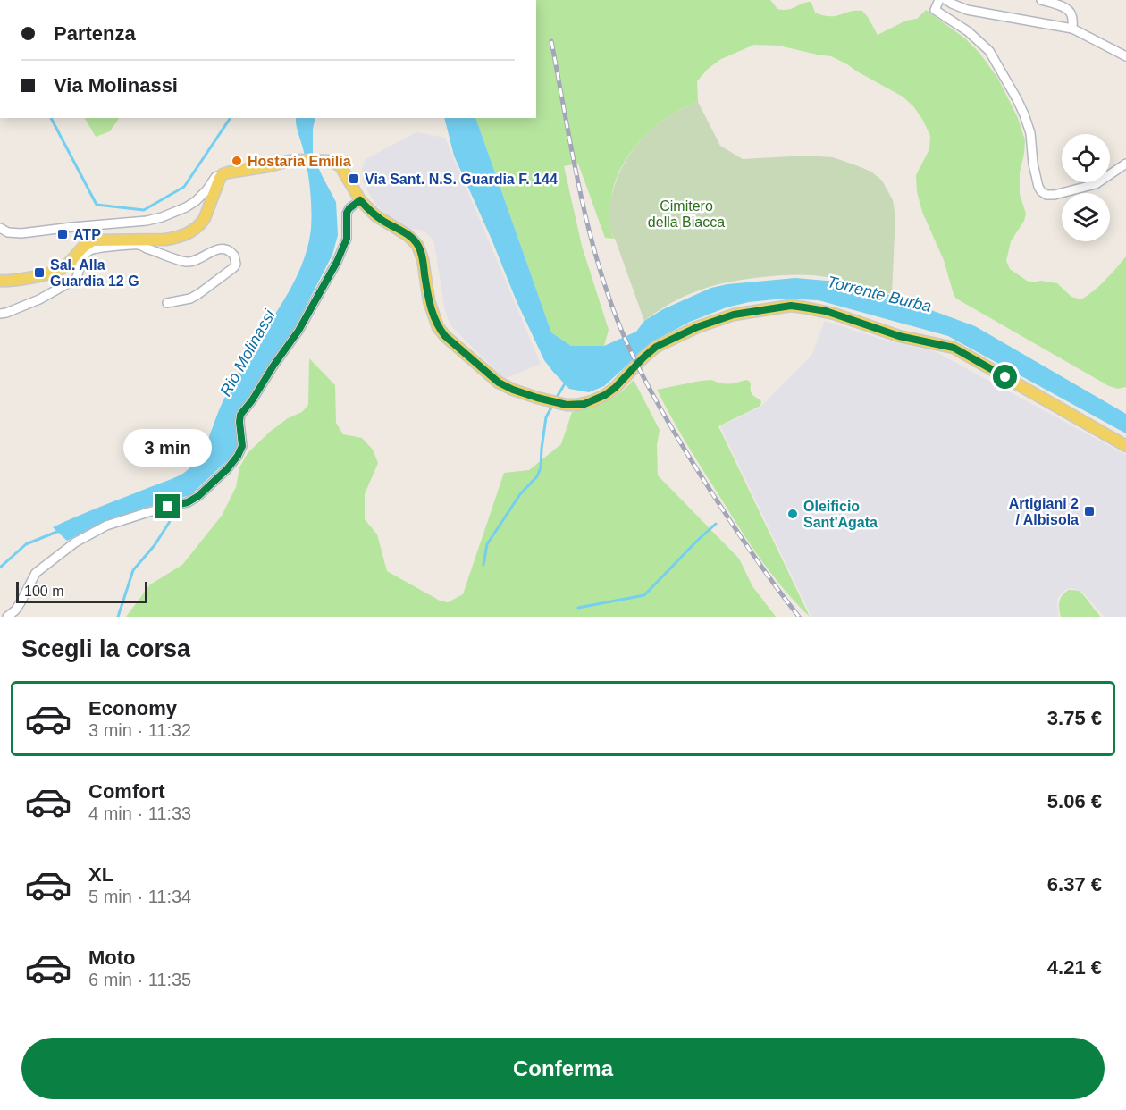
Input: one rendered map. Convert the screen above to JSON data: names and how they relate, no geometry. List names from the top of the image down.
{
  "water": ["Torrente Burba", "Rio Molinassi"],
  "parks": ["Cimitero della Biacca"],
  "places": {
    "other": ["Hostaria Emilia", "Oleificio Sant'Agata"],
    "transit": [
      "Via Sant. N.S. Guardia F. 144",
      "ATP",
      "Sal. Alla Guardia 12 G",
      "Artigiani 2 / Albisola"
    ]
  },
  "scale_bar": "100 m",
  "page": {
    "banner": ["Partenza", "Via Molinassi"],
    "bubble": "3 min",
    "scale": "100 m",
    "heading": "Scegli la corsa",
    "list": [
      {
        "name": "Economy",
        "note": "3 min · 11:32",
        "value": "3.75 €"
      },
      {
        "name": "Comfort",
        "note": "4 min · 11:33",
        "value": "5.06 €"
      },
      {
        "name": "XL",
        "note": "5 min · 11:34",
        "value": "6.37 €"
      },
      {
        "name": "Moto",
        "note": "6 min · 11:35",
        "value": "4.21 €"
      }
    ],
    "buttons": "Conferma"
  }
}
